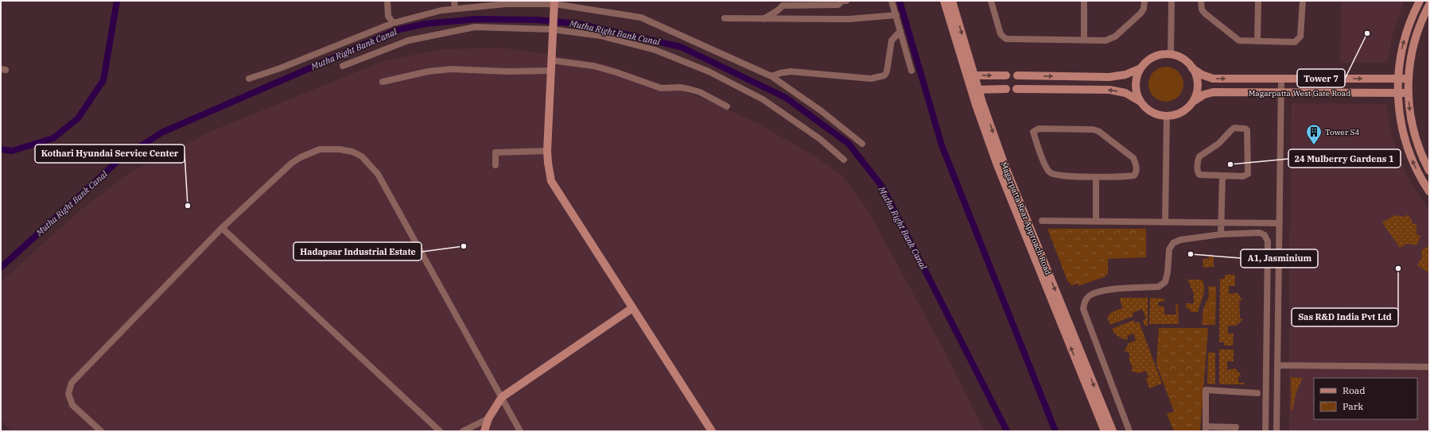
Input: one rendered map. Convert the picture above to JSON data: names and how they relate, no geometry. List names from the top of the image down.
{
  "streets": {
    "street": ["Magarpatta West Gate Road", "Magarpatta Rear Approach Road"]
  },
  "water": ["Mutha Right Bank Canal"],
  "places": {
    "other": [
      "Tower 7",
      "24 Mulberry Gardens 1",
      "Kothari Hyundai Service Center",
      "Hadapsar Industrial Estate",
      "A1, Jasminium",
      "Sas R&D India Pvt Ltd"
    ],
    "building": ["Tower S4"]
  },
  "legend": ["Road", "Park"]
}
